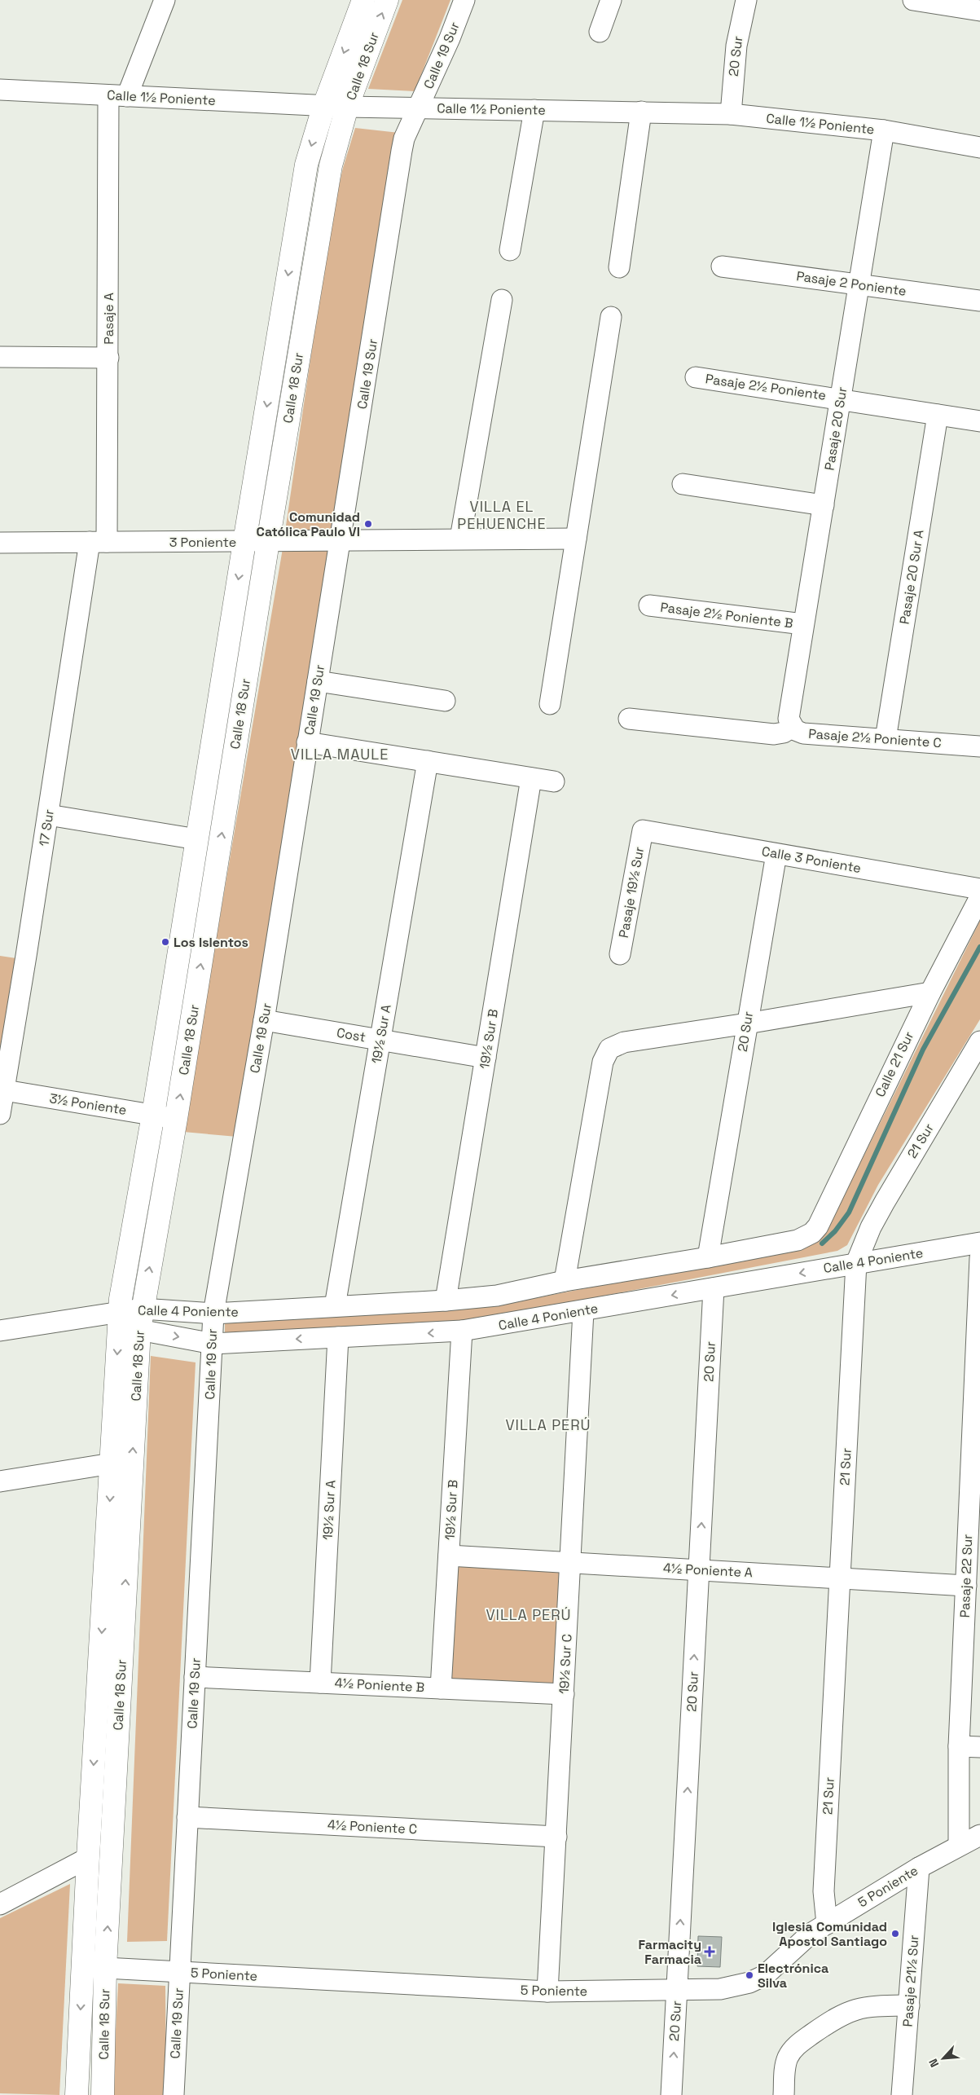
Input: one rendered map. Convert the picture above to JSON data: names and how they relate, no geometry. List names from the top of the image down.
{
  "streets": {
    "main road": ["Calle 18 Sur"],
    "street": [
      "Calle 19 Sur",
      "20 Sur",
      "Calle 1½ Poniente",
      "Pasaje 2 Poniente",
      "Pasaje A",
      "Pasaje 2½ Poniente",
      "Pasaje 20 Sur",
      "3 Poniente",
      "Pasaje 20 Sur A",
      "Pasaje 2½ Poniente B",
      "Pasaje 2½ Poniente C",
      "17 Sur",
      "Calle 3 Poniente",
      "Pasaje 19½ Sur",
      "19½ Sur A",
      "Cost",
      "19½ Sur B",
      "Calle 21 Sur",
      "3½ Poniente",
      "21 Sur",
      "Calle 4 Poniente",
      "4½ Poniente A",
      "Pasaje 22 Sur",
      "19½ Sur C",
      "4½ Poniente B",
      "4½ Poniente C",
      "5 Poniente",
      "Pasaje 21½ Sur"
    ]
  },
  "crossings": [
    ["Calle 19 Sur", "Calle 1½ Poniente"],
    ["Calle 19 Sur", "3 Poniente"],
    ["Calle 19 Sur", "Cost"],
    ["Calle 19 Sur", "Calle 4 Poniente"],
    ["Calle 19 Sur", "4½ Poniente B"],
    ["Calle 19 Sur", "4½ Poniente C"],
    ["Calle 19 Sur", "5 Poniente"],
    ["20 Sur", "Calle 1½ Poniente"],
    ["20 Sur", "Calle 3 Poniente"],
    ["20 Sur", "Calle 4 Poniente"],
    ["20 Sur", "4½ Poniente A"],
    ["20 Sur", "5 Poniente"],
    ["Calle 18 Sur", "Calle 1½ Poniente"],
    ["Calle 18 Sur", "3 Poniente"],
    ["Calle 18 Sur", "3½ Poniente"],
    ["Calle 18 Sur", "Calle 4 Poniente"],
    ["Calle 18 Sur", "5 Poniente"],
    ["Calle 1½ Poniente", "Pasaje A"],
    ["Calle 1½ Poniente", "Pasaje 20 Sur"],
    ["Pasaje 2 Poniente", "Pasaje 20 Sur"],
    ["Pasaje A", "3 Poniente"],
    ["Pasaje A", "17 Sur"],
    ["Pasaje 2½ Poniente", "Pasaje 20 Sur"],
    ["Pasaje 2½ Poniente", "Pasaje 20 Sur A"],
    ["Pasaje 20 Sur", "Pasaje 2½ Poniente B"],
    ["Pasaje 20 Sur", "Pasaje 2½ Poniente C"],
    ["3 Poniente", "17 Sur"],
    ["Pasaje 20 Sur A", "Pasaje 2½ Poniente C"],
    ["17 Sur", "3½ Poniente"],
    ["Calle 3 Poniente", "Pasaje 19½ Sur"],
    ["19½ Sur A", "Cost"],
    ["19½ Sur A", "Calle 4 Poniente"],
    ["19½ Sur A", "4½ Poniente B"],
    ["Cost", "19½ Sur B"],
    ["19½ Sur B", "Calle 4 Poniente"],
    ["19½ Sur B", "4½ Poniente A"],
    ["19½ Sur B", "4½ Poniente B"],
    ["Calle 21 Sur", "Calle 4 Poniente"],
    ["21 Sur", "Calle 4 Poniente"],
    ["21 Sur", "4½ Poniente A"],
    ["21 Sur", "5 Poniente"],
    ["Calle 4 Poniente", "19½ Sur C"],
    ["4½ Poniente A", "Pasaje 22 Sur"],
    ["4½ Poniente A", "19½ Sur C"],
    ["Pasaje 22 Sur", "5 Poniente"],
    ["19½ Sur C", "4½ Poniente B"],
    ["19½ Sur C", "4½ Poniente C"],
    ["19½ Sur C", "5 Poniente"],
    ["5 Poniente", "Pasaje 21½ Sur"]
  ],
  "one_way": ["20 Sur"],
  "districts": [
    "VILLA EL PEHUENCHE",
    "VILLA MAULE",
    "VILLA PERÚ",
    "VILLA PERÚ"
  ],
  "places": {
    "other": [
      "Comunidad Católica Paulo VI",
      "Los Islentos",
      "Iglesia Comunidad Apostol Santiago",
      "Electrónica Silva"
    ],
    "health": ["Farmacity Farmacia"]
  },
  "north": "bottom left"
}
